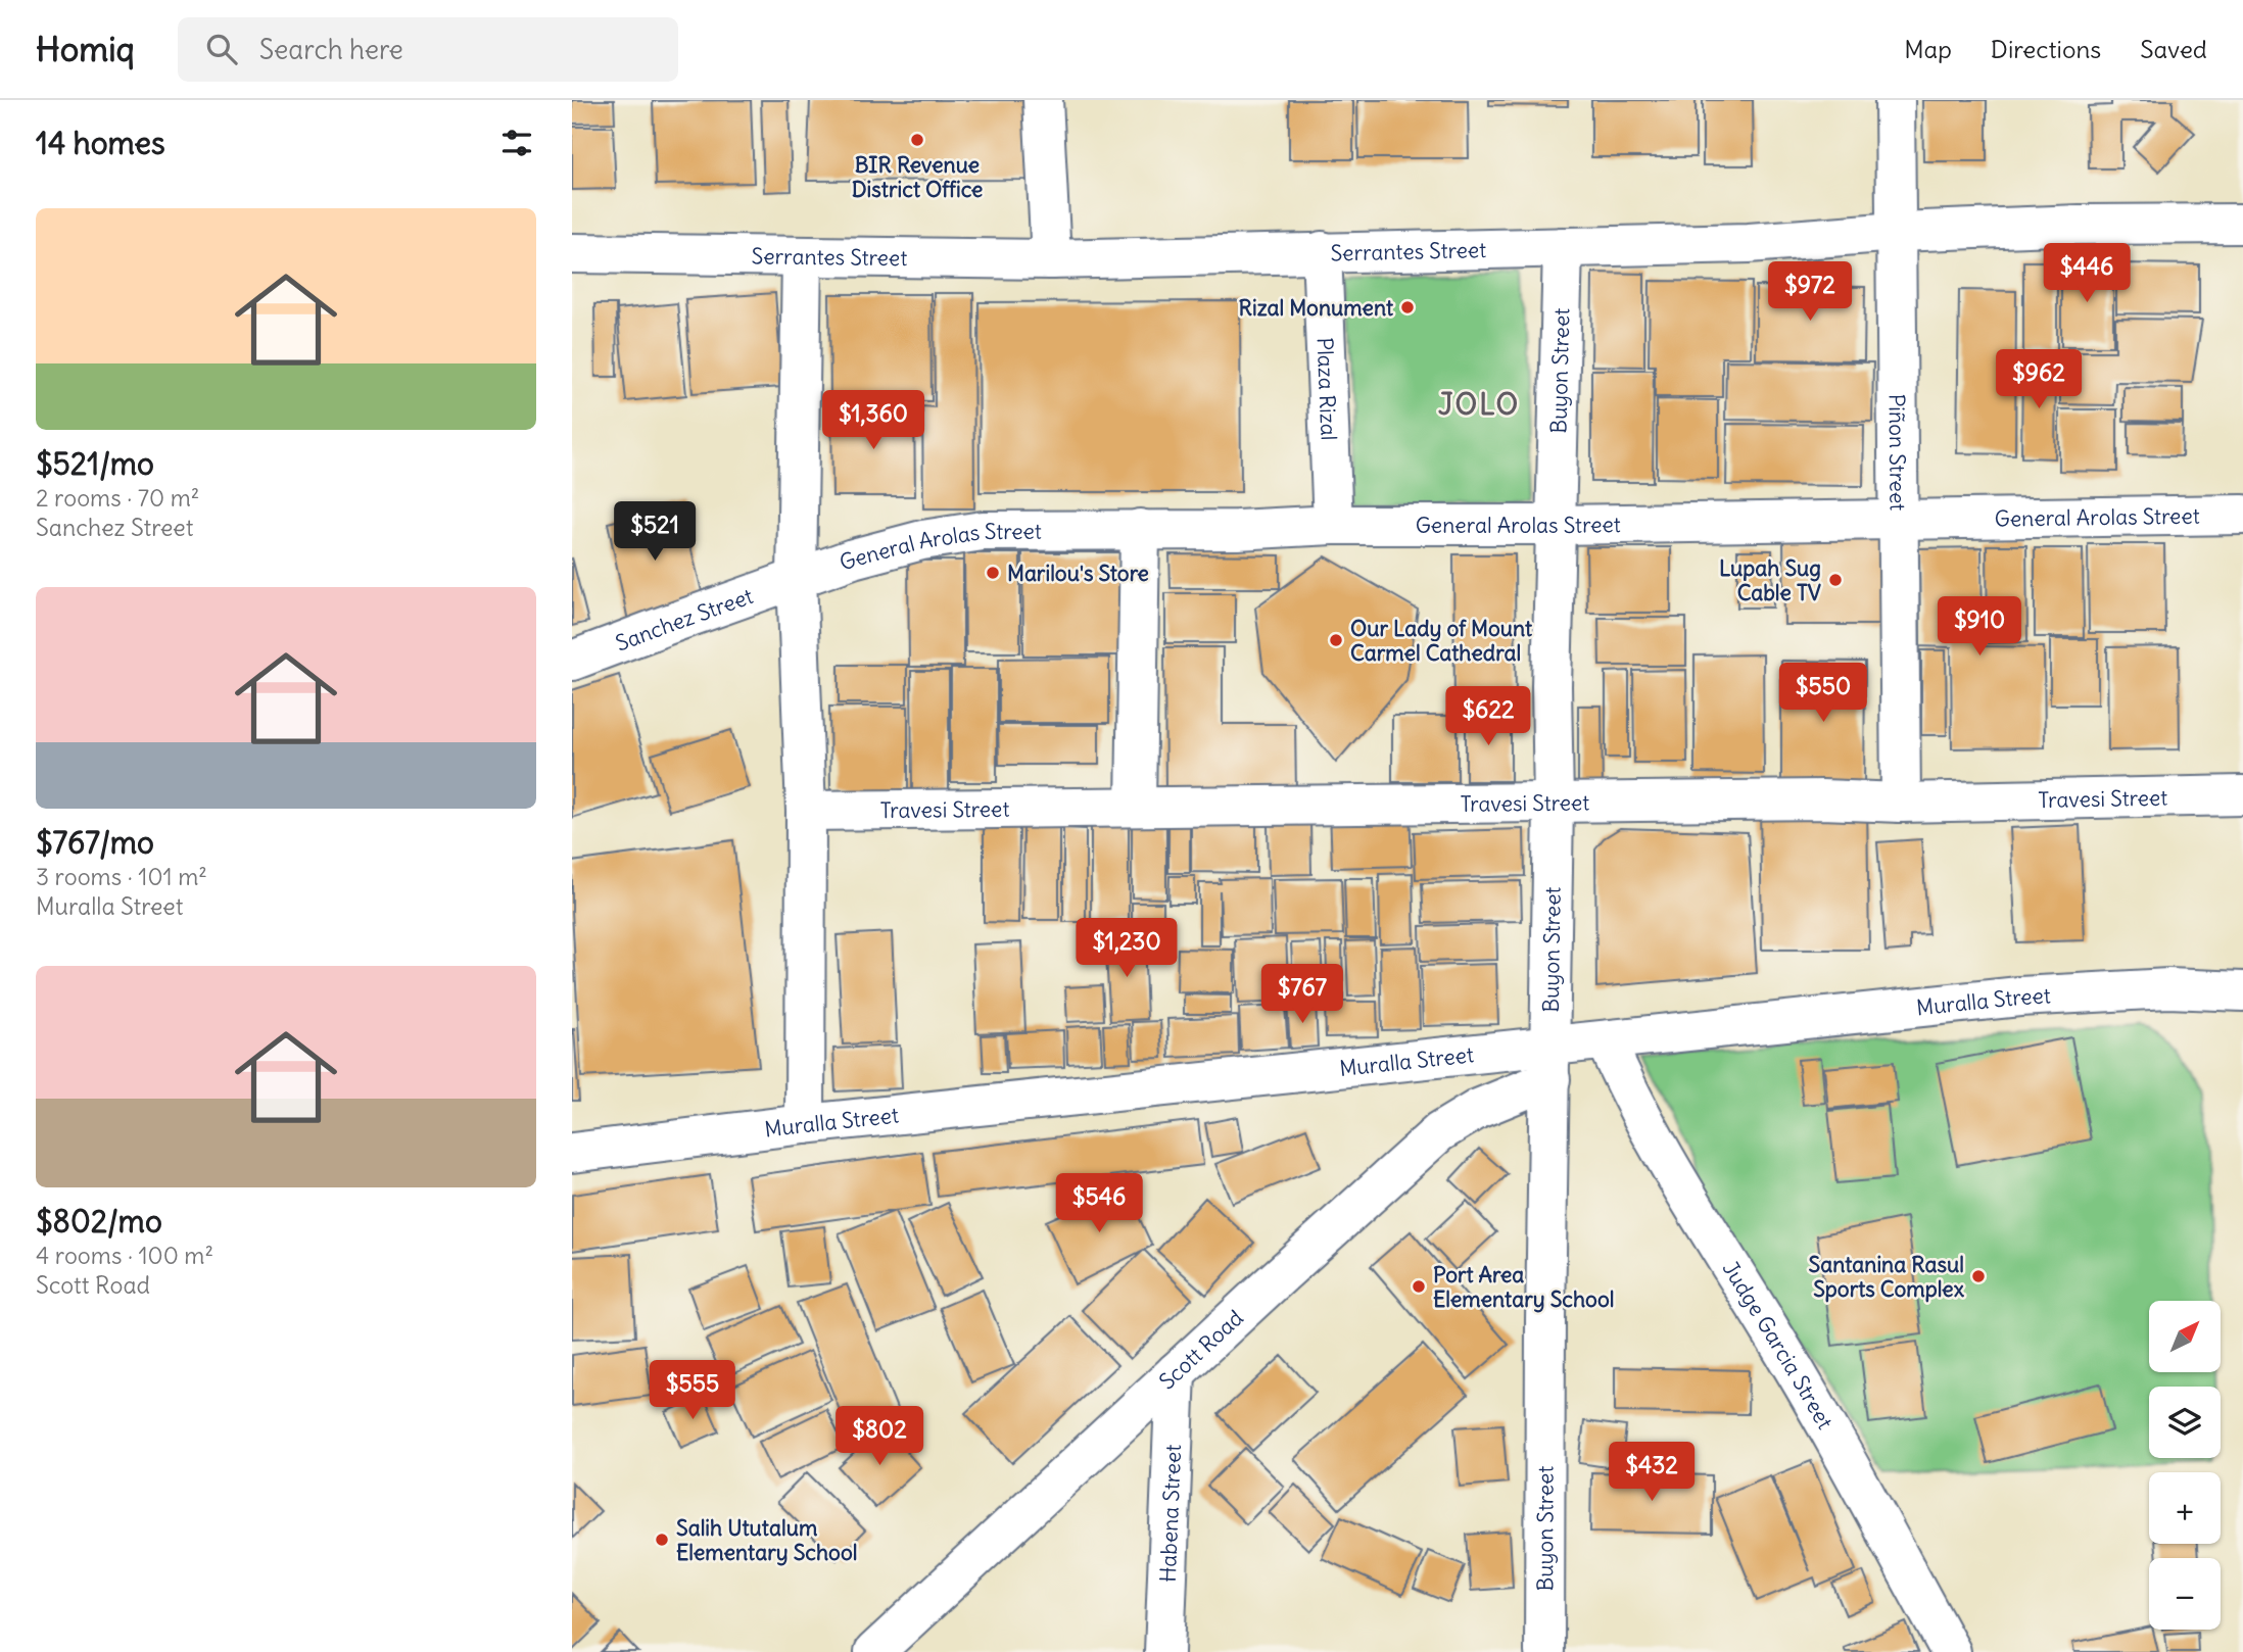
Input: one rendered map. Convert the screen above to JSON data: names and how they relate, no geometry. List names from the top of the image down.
{
  "streets": {
    "street": [
      "Serrantes Street",
      "Buyon Street",
      "Plaza Rizal",
      "Piñon Street",
      "General Arolas Street",
      "Sanchez Street",
      "Travesi Street",
      "Muralla Street",
      "Judge Garcia Street",
      "Scott Road",
      "Habena Street"
    ]
  },
  "crossings": [
    ["Serrantes Street", "Buyon Street"],
    ["Serrantes Street", "Plaza Rizal"],
    ["Serrantes Street", "Piñon Street"],
    ["Buyon Street", "General Arolas Street"],
    ["Buyon Street", "Travesi Street"],
    ["Buyon Street", "Muralla Street"],
    ["Buyon Street", "Scott Road"],
    ["Plaza Rizal", "General Arolas Street"],
    ["Piñon Street", "General Arolas Street"],
    ["Piñon Street", "Travesi Street"],
    ["General Arolas Street", "Sanchez Street"],
    ["Muralla Street", "Judge Garcia Street"],
    ["Muralla Street", "Scott Road"],
    ["Scott Road", "Habena Street"]
  ],
  "districts": ["JOLO"],
  "places": [
    "BIR Revenue District Office",
    "Rizal Monument",
    "Marilou's Store",
    "Lupah Sug Cable TV",
    "Our Lady of Mount Carmel Cathedral",
    "Santanina Rasul Sports Complex",
    "Port Area Elementary School",
    "Salih Ututalum Elementary School"
  ],
  "north": "top right",
  "page": {
    "header": "Homiq",
    "search": "Search here",
    "nav": ["Map", "Directions", "Saved"],
    "heading": "14 homes",
    "list": [
      {
        "name": "$521/mo",
        "note": "2 rooms · 70 m² · Sanchez Street"
      },
      {
        "name": "$767/mo",
        "note": "3 rooms · 101 m² · Muralla Street"
      },
      {
        "name": "$802/mo",
        "note": "4 rooms · 100 m² · Scott Road"
      }
    ],
    "price": [
      "$446",
      "$972",
      "$962",
      "$1,360",
      "$521",
      "$910",
      "$550",
      "$622",
      "$1,230",
      "$767",
      "$546",
      "$555",
      "$802",
      "$432"
    ],
    "map_buttons": ["+", "−"]
  }
}
